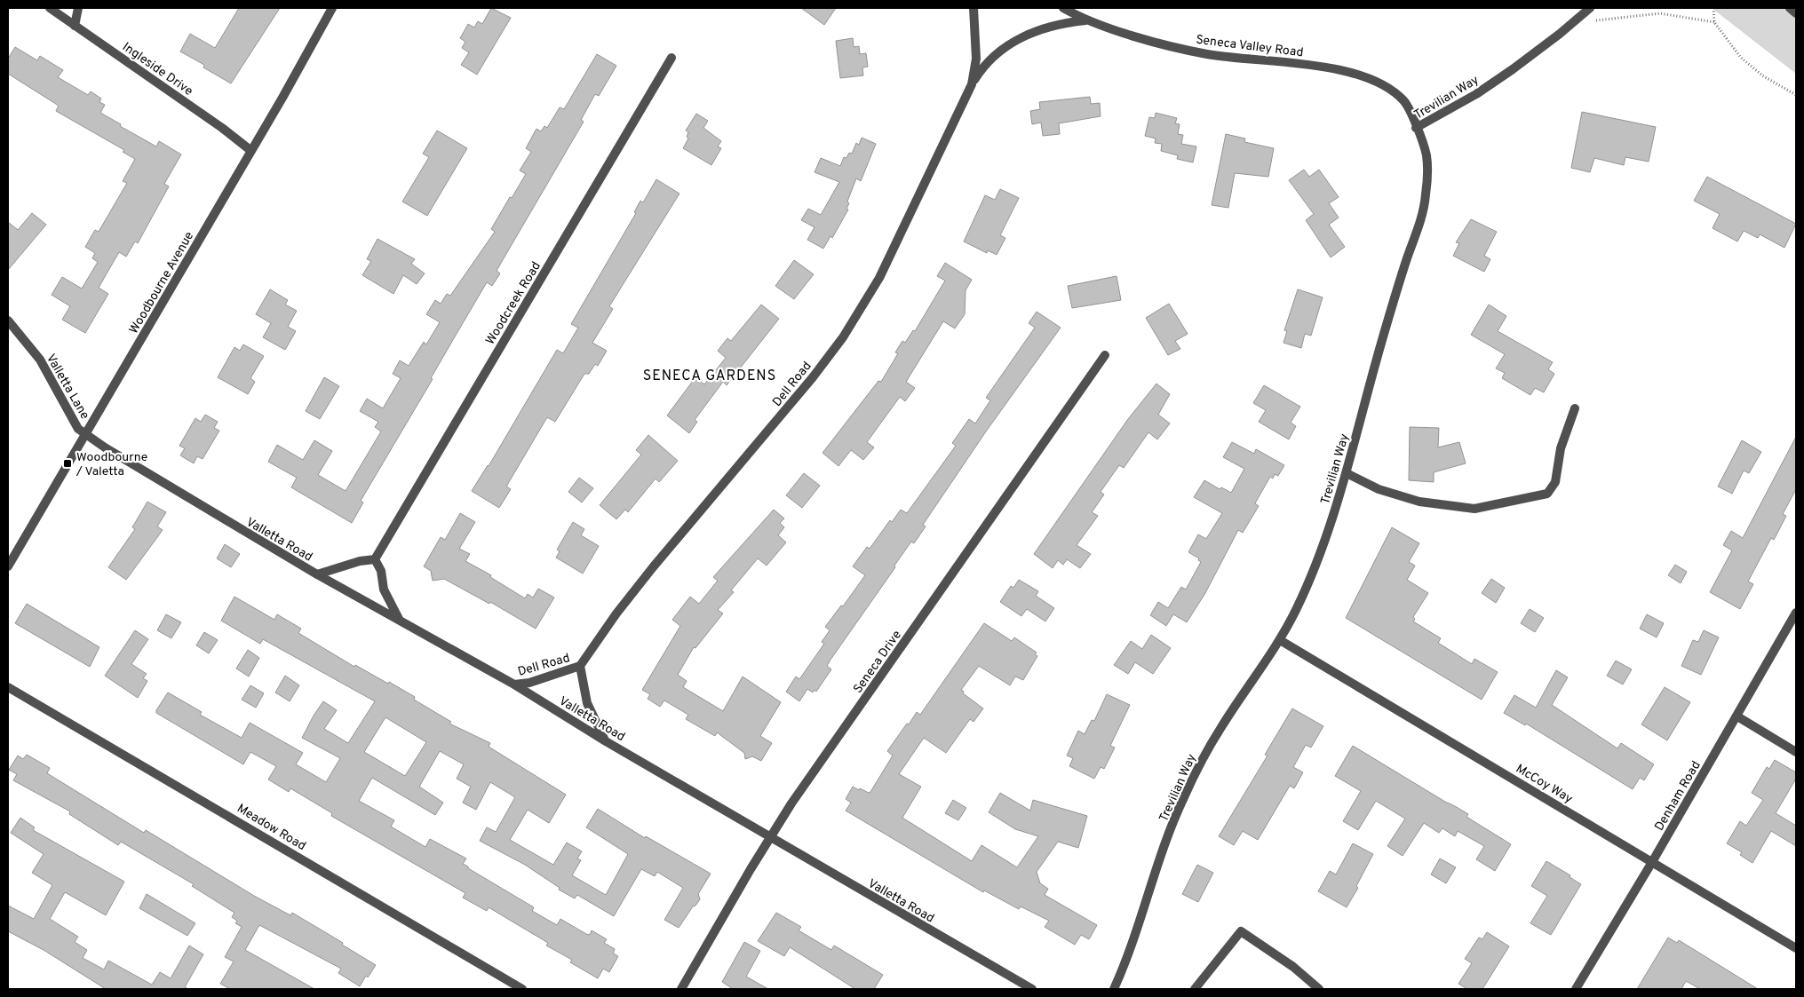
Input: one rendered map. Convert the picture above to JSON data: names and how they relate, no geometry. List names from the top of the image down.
{
  "streets": {
    "street": [
      "Seneca Valley Road",
      "Ingleside Drive",
      "Trevilian Way",
      "Woodbourne Avenue",
      "Woodcreek Road",
      "Dell Road",
      "Valletta Lane",
      "Valletta Road",
      "Seneca Drive",
      "McCoy Way",
      "Denham Road",
      "Meadow Road"
    ]
  },
  "crossings": [
    ["Seneca Valley Road", "Trevilian Way"],
    ["Seneca Valley Road", "Dell Road"],
    ["Ingleside Drive", "Woodbourne Avenue"],
    ["Trevilian Way", "McCoy Way"],
    ["Woodbourne Avenue", "Valletta Lane"],
    ["Dell Road", "Valletta Road"],
    ["Valletta Lane", "Valletta Road"],
    ["Valletta Road", "Seneca Drive"],
    ["McCoy Way", "Denham Road"]
  ],
  "districts": ["SENECA GARDENS"],
  "places": {
    "transit": ["Woodbourne / Valetta"]
  }
}
